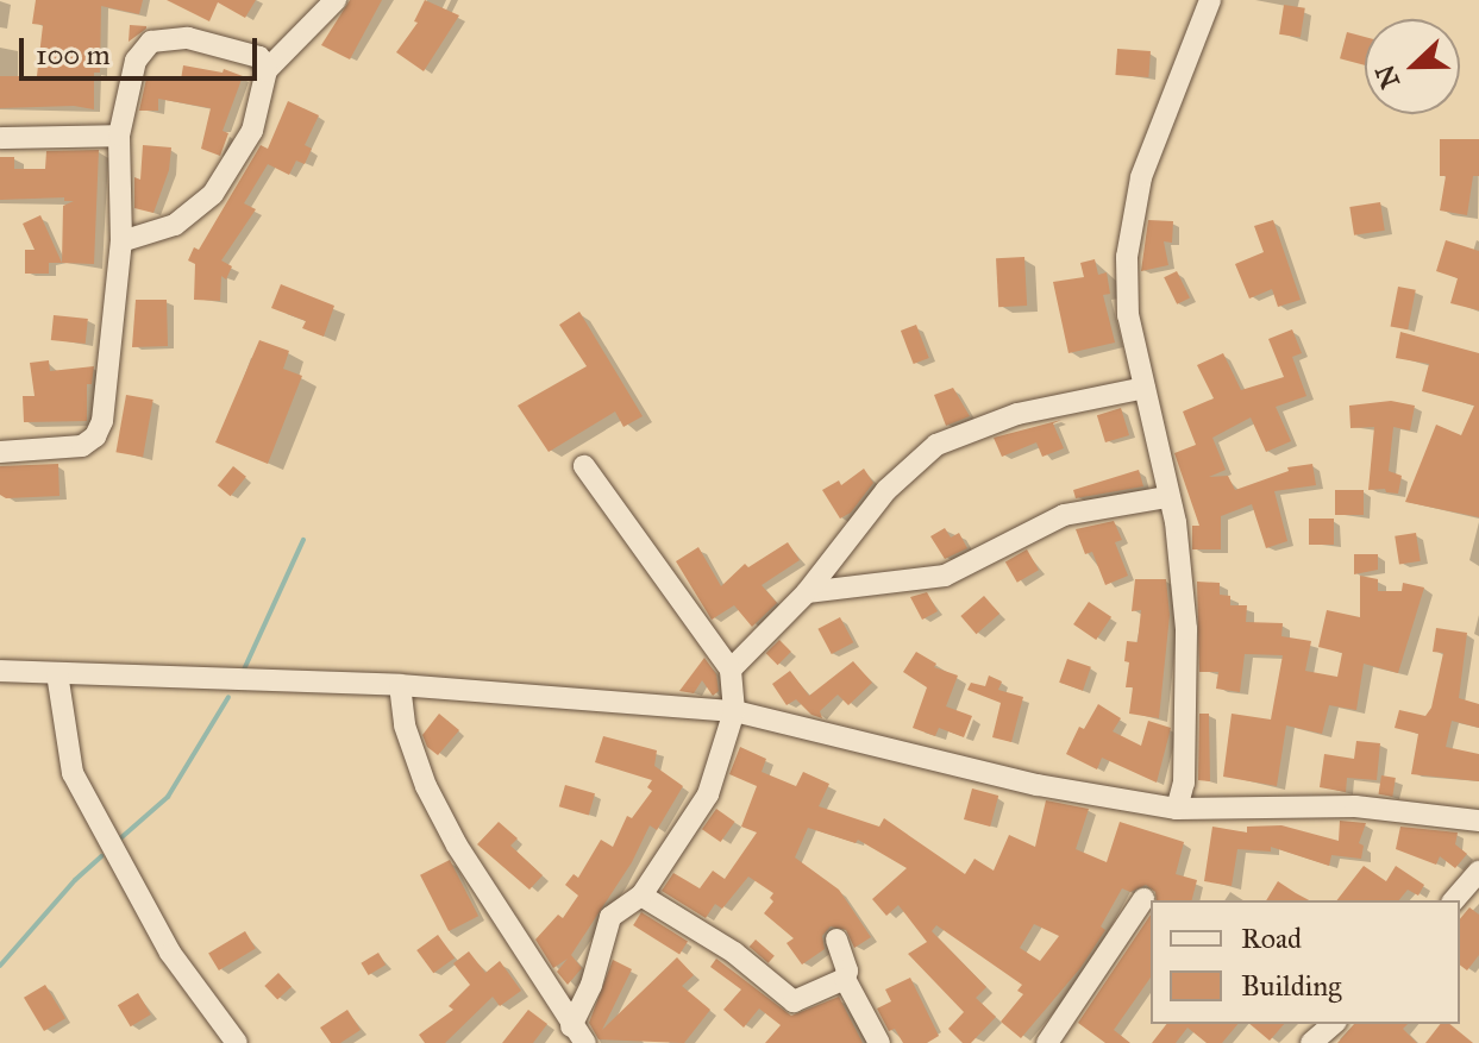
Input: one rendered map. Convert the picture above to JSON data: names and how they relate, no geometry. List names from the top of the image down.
{
  "legend": ["Road", "Building"],
  "scale_bar": "100 m",
  "north": "left"
}
